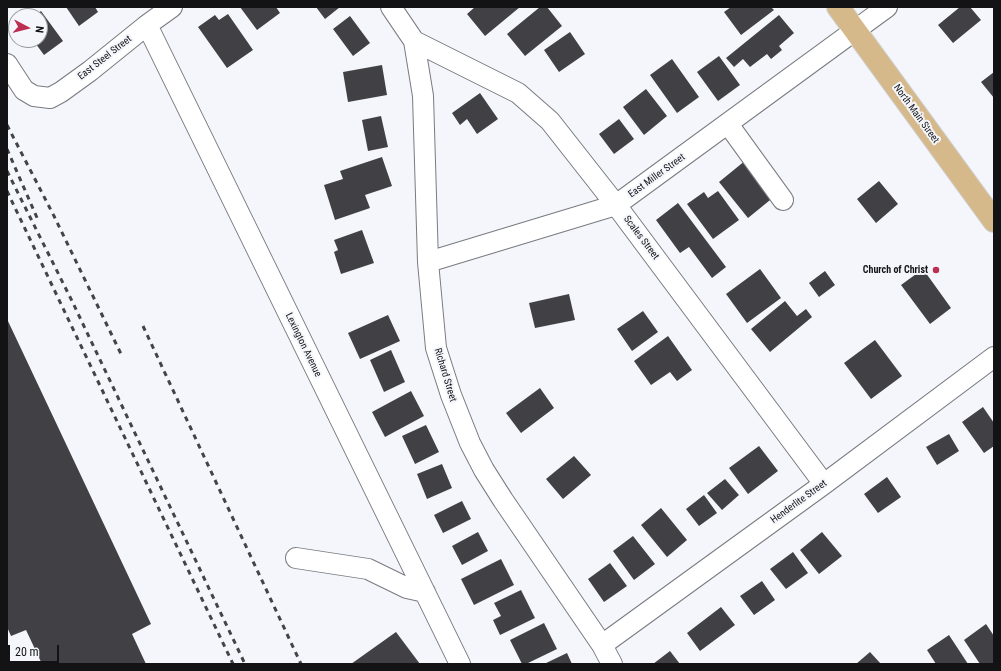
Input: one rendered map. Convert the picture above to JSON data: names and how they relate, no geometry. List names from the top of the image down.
{
  "streets": {
    "main road": ["North Main Street"],
    "street": [
      "East Steel Street",
      "East Miller Street",
      "Scales Street",
      "Lexington Avenue",
      "Richard Street",
      "Henderlite Street"
    ]
  },
  "crossings": [
    ["East Steel Street", "Lexington Avenue"],
    ["North Main Street", "East Miller Street"],
    ["East Miller Street", "Scales Street"],
    ["East Miller Street", "Richard Street"],
    ["Scales Street", "Richard Street"],
    ["Scales Street", "Henderlite Street"],
    ["Richard Street", "Henderlite Street"]
  ],
  "places": ["Church of Christ"],
  "scale_bar": "20 m",
  "north": "right"
}
